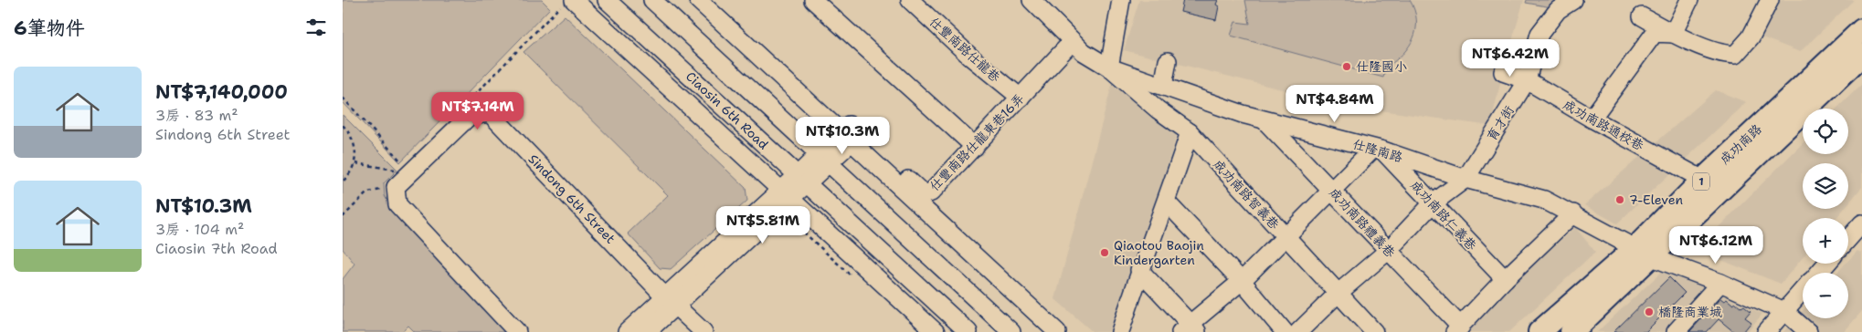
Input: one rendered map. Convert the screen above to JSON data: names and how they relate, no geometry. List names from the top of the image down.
{
  "streets": {
    "main road": ["成功南路", "1"],
    "street": [
      "仕豐南路仕龍巷",
      "Ciaosin 6th Road",
      "育才街",
      "成功南路通校巷",
      "仕豐南路仕龍東巷16弄",
      "仕隆南路",
      "成功南路智義巷",
      "Sindong 6th Street",
      "成功南路仁義巷",
      "成功南路禮義巷"
    ]
  },
  "crossings": [
    ["仕豐南路仕龍巷", "仕豐南路仕龍東巷16弄"],
    ["育才街", "成功南路通校巷"],
    ["育才街", "仕隆南路"],
    ["成功南路通校巷", "成功南路"],
    ["仕豐南路仕龍東巷16弄", "仕隆南路"],
    ["成功南路", "仕隆南路"],
    ["仕隆南路", "成功南路智義巷"],
    ["仕隆南路", "成功南路仁義巷"],
    ["仕隆南路", "成功南路禮義巷"]
  ],
  "places": [
    "仕隆國小",
    "7-Eleven",
    "Qiaotou Baojin Kindergarten",
    "橋隆商業城"
  ],
  "page": {
    "heading": "6筆物件",
    "price": [
      "NT$6.42M",
      "NT$4.84M",
      "NT$7.14M",
      "NT$10.3M",
      "NT$5.81M",
      "NT$6.12M"
    ],
    "list": [
      {
        "name": "NT$7,140,000",
        "note": "3房 · 83 m² · Sindong 6th Street"
      },
      {
        "name": "NT$10.3M",
        "note": "3房 · 104 m² · Ciaosin 7th Road"
      }
    ],
    "map_buttons": ["+", "−"]
  }
}
